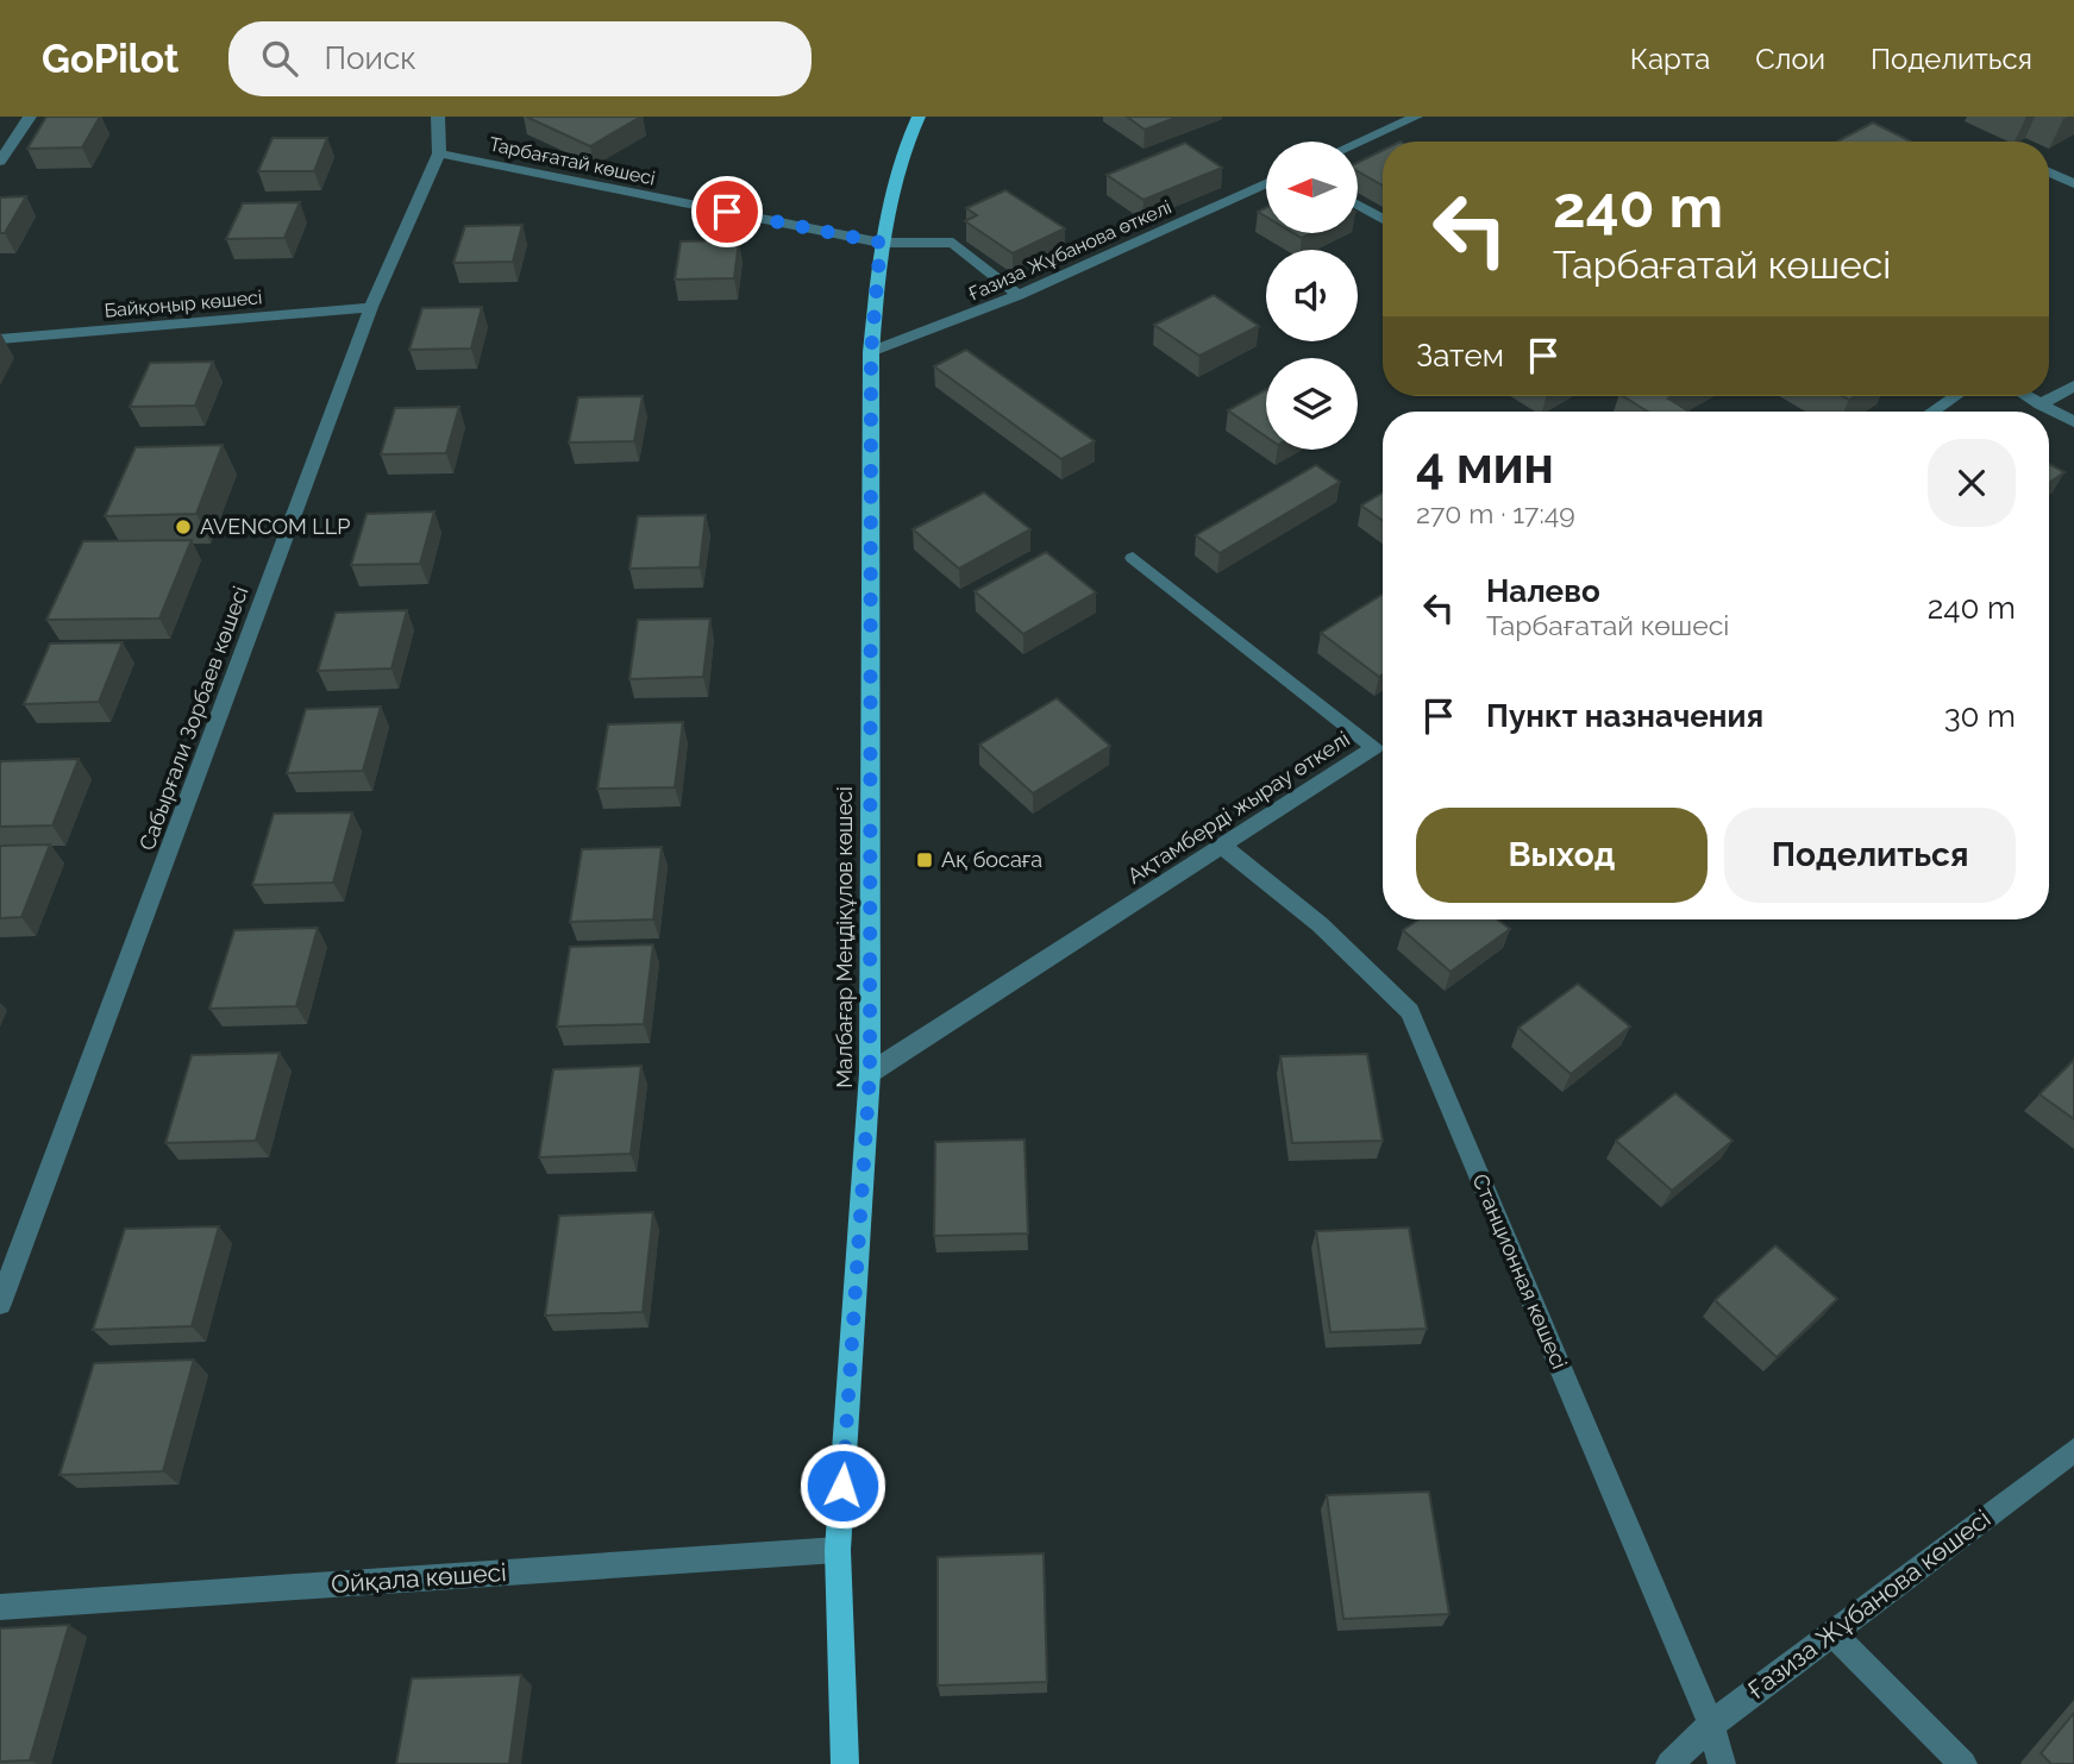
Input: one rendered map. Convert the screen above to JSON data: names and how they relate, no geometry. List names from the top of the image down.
{
  "streets": {
    "main road": ["Малбағар Меңдіқұлов көшесі"],
    "street": [
      "Тарбағатай көшесi",
      "Ғазиза Жұбанова өткелі",
      "Байқоңыр көшесi",
      "Сабырғали Зорбаев көшесі",
      "Ақтамберді жырау өткелі",
      "Станционная көшесі",
      "Ойқала көшесі",
      "Ғазиза Жұбанова көшесі"
    ]
  },
  "crossings": [
    ["Тарбағатай көшесi", "Ғазиза Жұбанова өткелі"],
    ["Тарбағатай көшесi", "Сабырғали Зорбаев көшесі"],
    ["Тарбағатай көшесi", "Малбағар Меңдіқұлов көшесі"],
    ["Ғазиза Жұбанова өткелі", "Малбағар Меңдіқұлов көшесі"],
    ["Байқоңыр көшесi", "Сабырғали Зорбаев көшесі"],
    ["Ақтамберді жырау өткелі", "Малбағар Меңдіқұлов көшесі"],
    ["Ақтамберді жырау өткелі", "Станционная көшесі"],
    ["Малбағар Меңдіқұлов көшесі", "Ойқала көшесі"],
    ["Станционная көшесі", "Ғазиза Жұбанова көшесі"]
  ],
  "places": {
    "other": ["AVENCOM LLP"],
    "transit": ["Ақ босаға"]
  },
  "north": "left",
  "page": {
    "header": "GoPilot",
    "search": "Поиск",
    "nav": ["Карта", "Слои", "Поделиться"],
    "turn": ["240 m", "Тарбағатай көшесi"],
    "then": "Затем",
    "heading": ["4 мин", "270 m · 17:49"],
    "list": [
      {
        "name": "Налево",
        "note": "Тарбағатай көшесi",
        "value": "240 m"
      },
      {
        "name": "Пункт назначения",
        "value": "30 m"
      }
    ],
    "buttons": ["Выход", "Поделиться"]
  }
}
